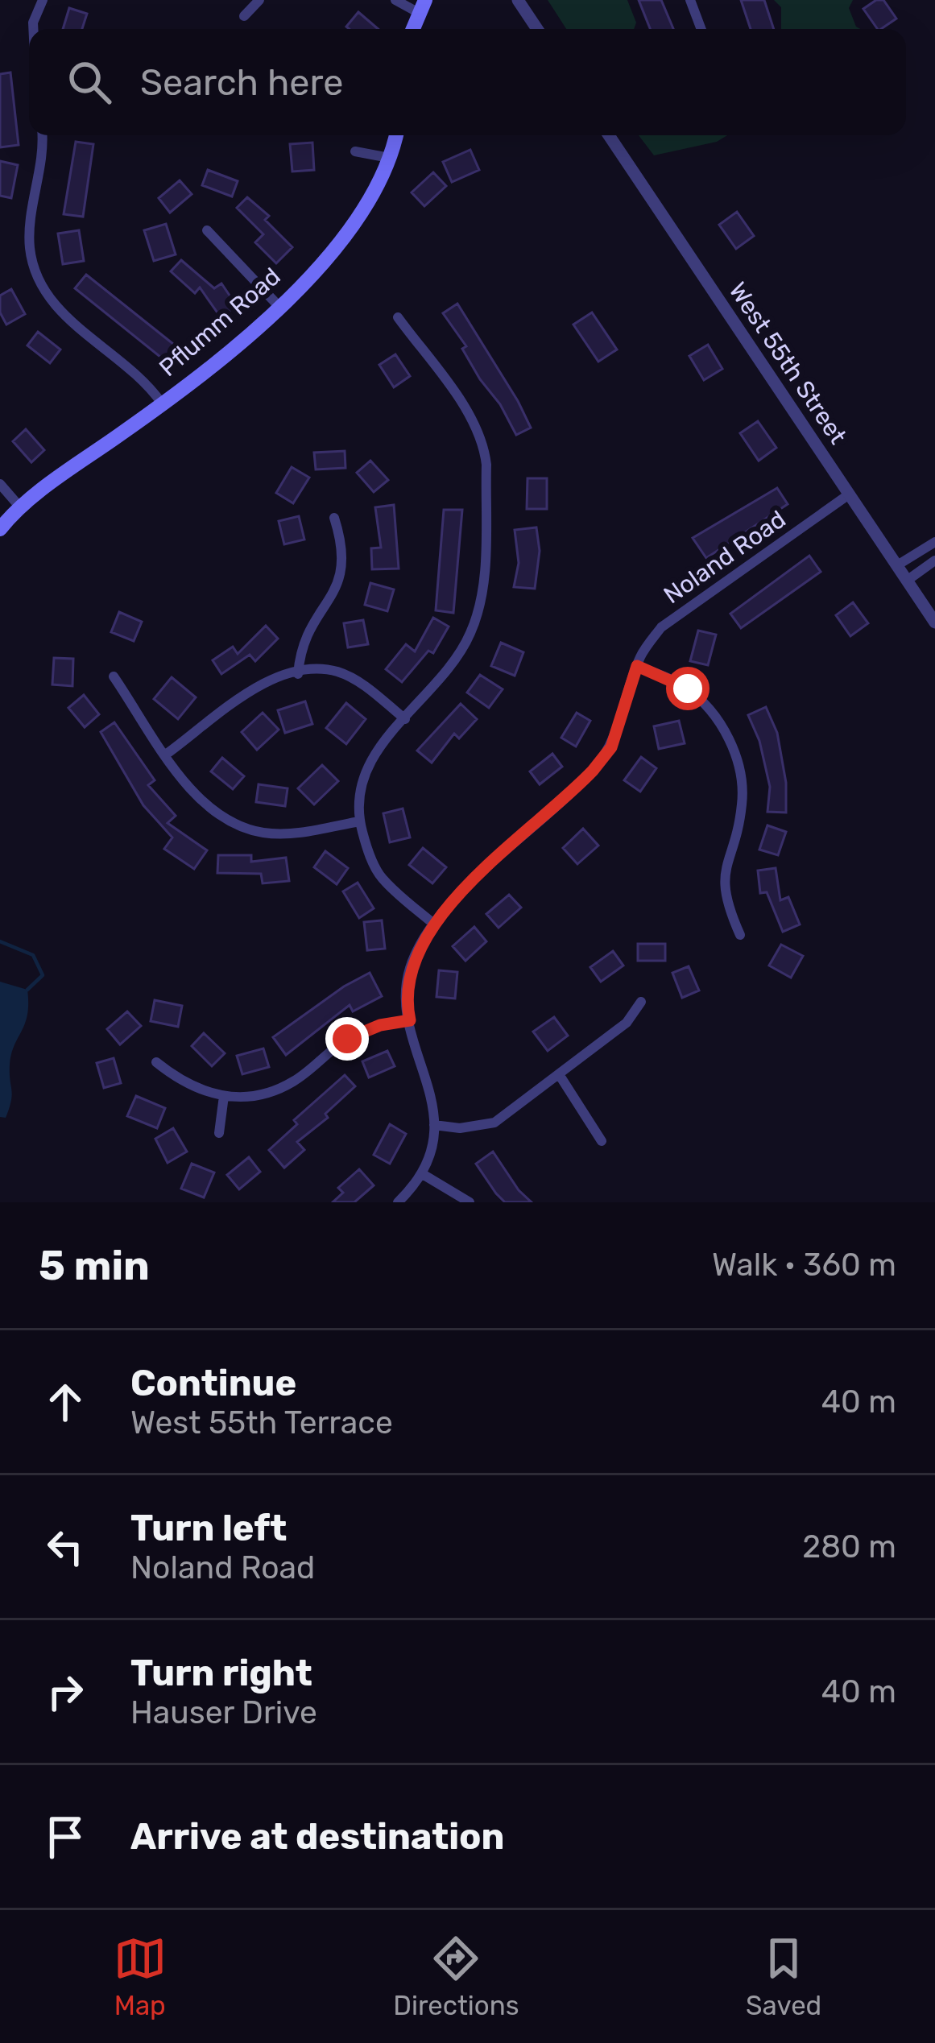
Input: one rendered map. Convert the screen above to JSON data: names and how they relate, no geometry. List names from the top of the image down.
{
  "streets": {
    "main road": ["Pflumm Road"],
    "street": ["West 55th Street", "Noland Road"]
  },
  "crossings": [
    ["West 55th Street", "Noland Road"]
  ],
  "page": {
    "search": "Search here",
    "heading": ["5 min", "Walk · 360 m"],
    "list": [
      ["Continue", "West 55th Terrace", "40 m"],
      ["Turn left", "Noland Road", "280 m"],
      ["Turn right", "Hauser Drive", "40 m"],
      "Arrive at destination"
    ],
    "nav": ["Map", "Directions", "Saved"]
  }
}
